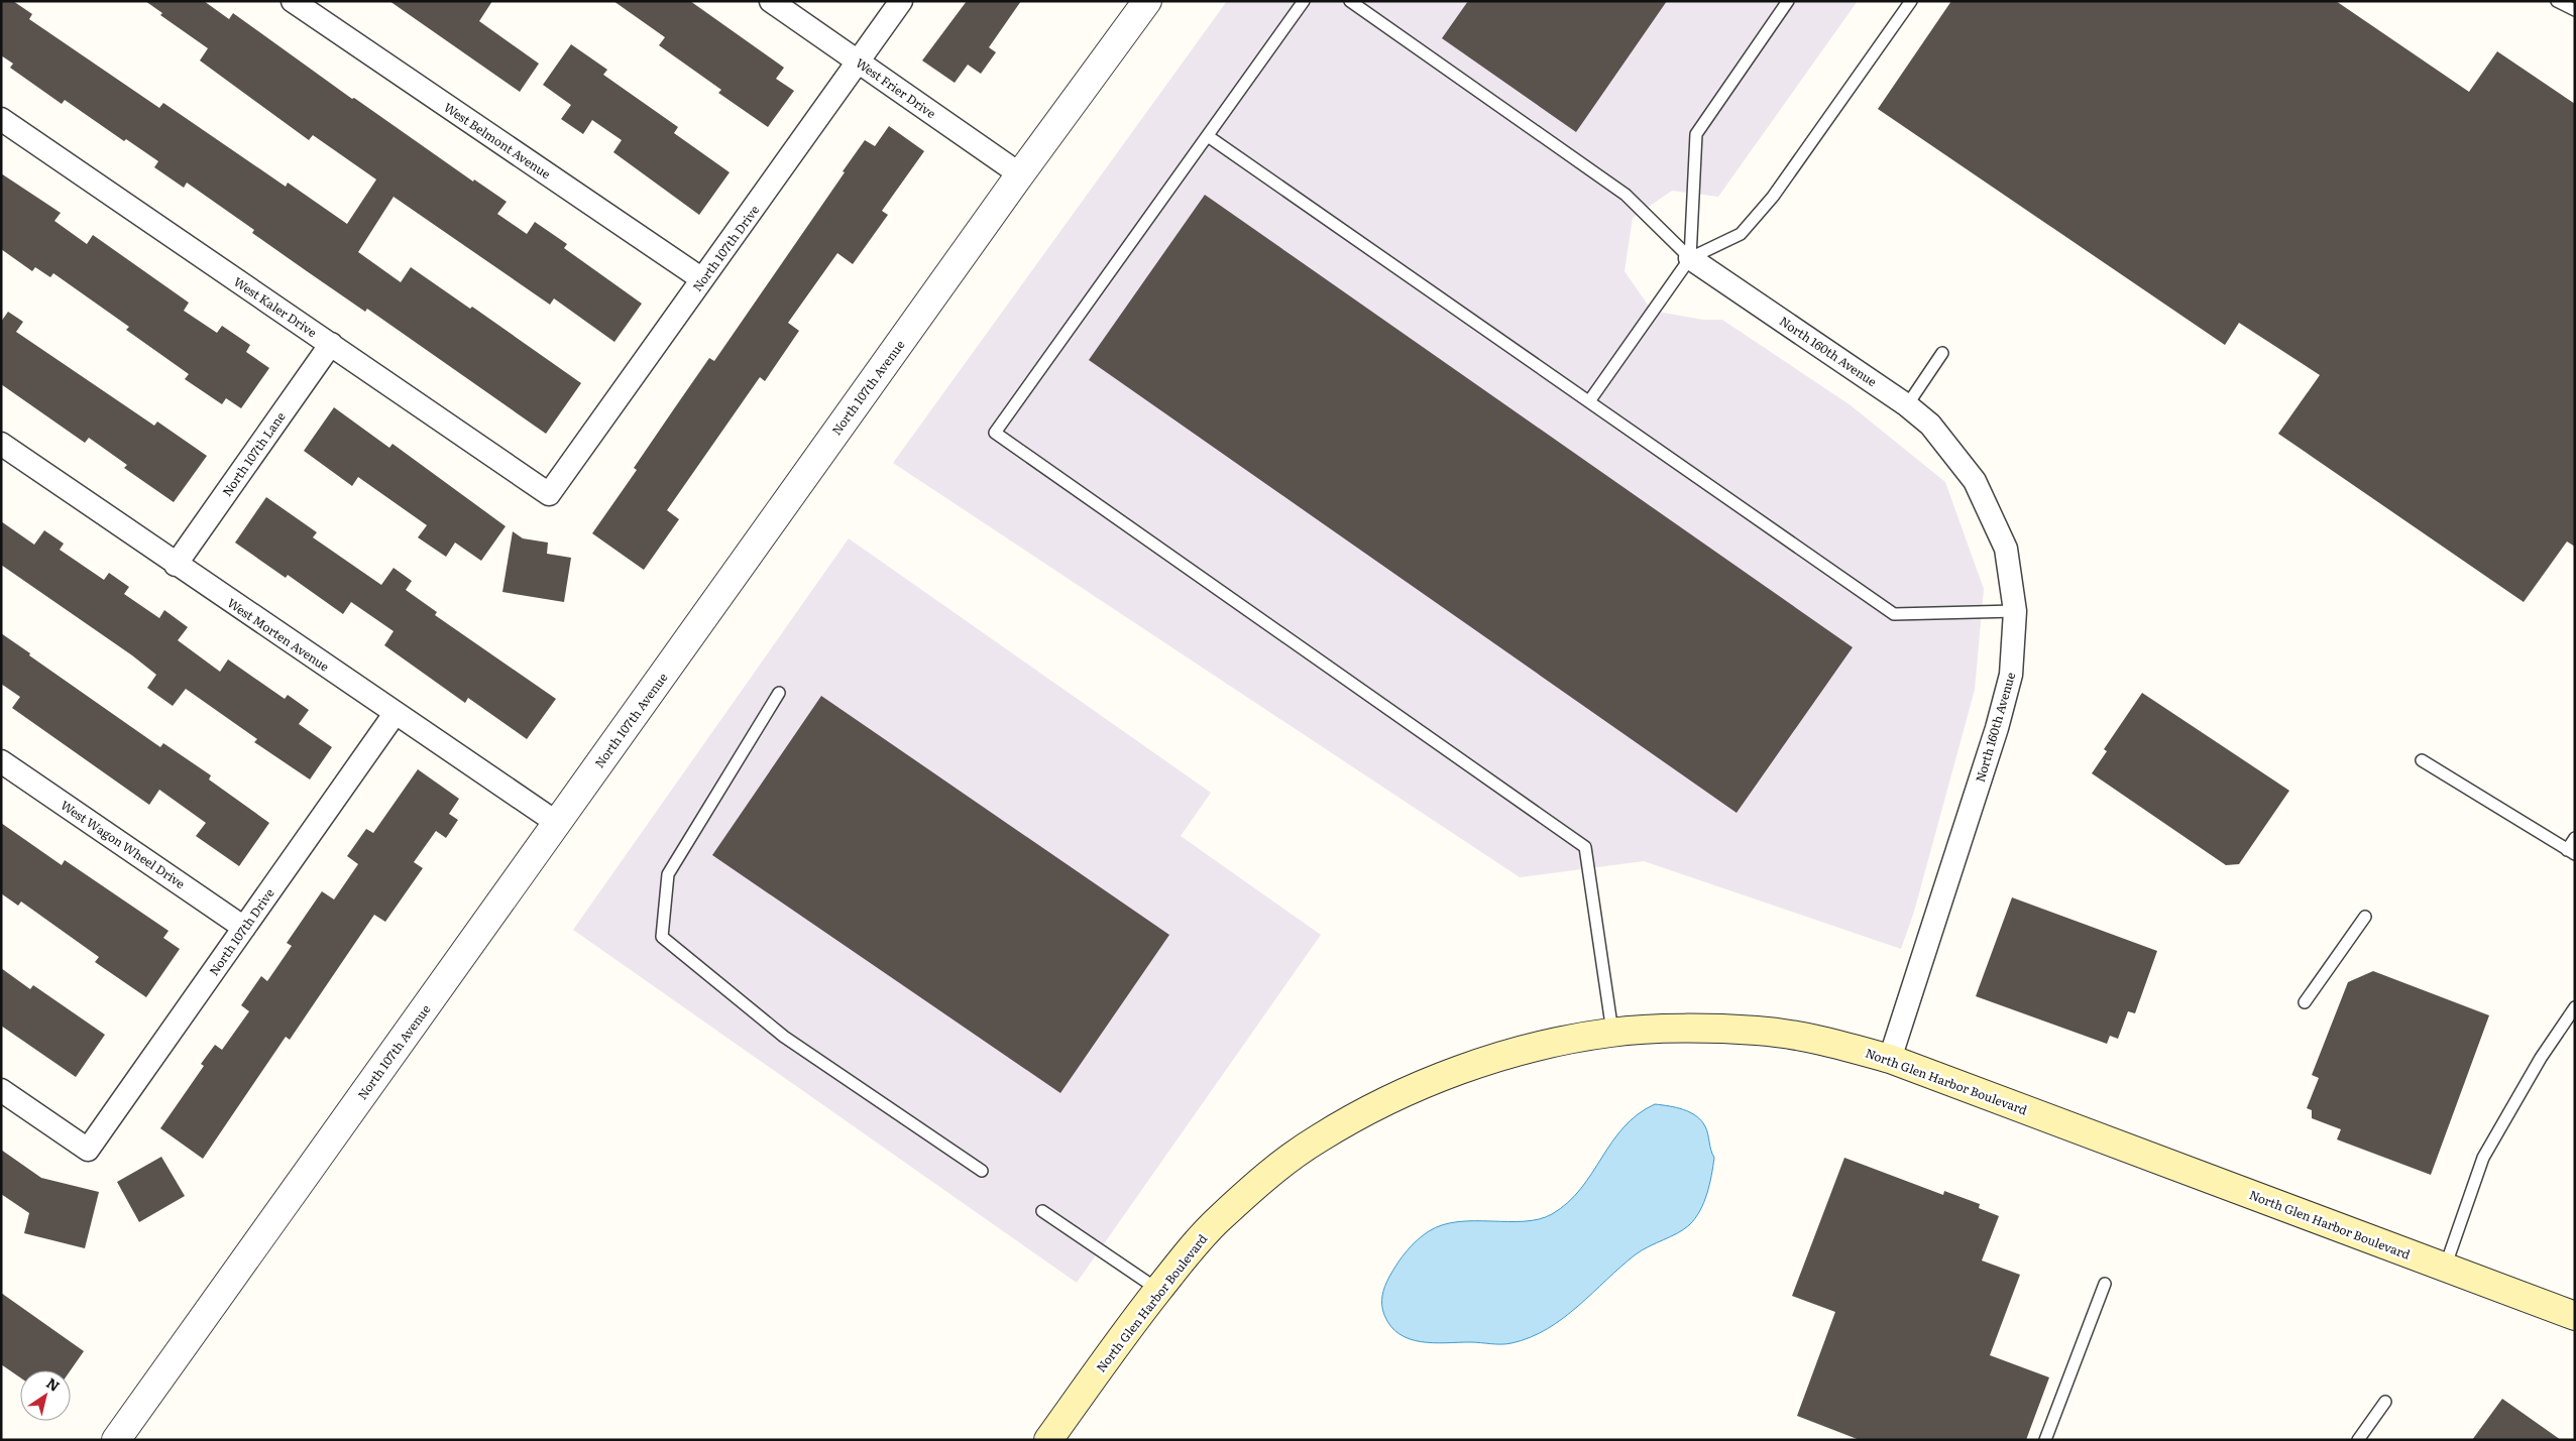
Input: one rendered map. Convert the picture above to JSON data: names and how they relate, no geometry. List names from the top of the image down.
{
  "streets": {
    "main road": ["North Glen Harbor Boulevard"],
    "street": [
      "West Frier Drive",
      "West Belmont Avenue",
      "North 107th Drive",
      "West Kaler Drive",
      "North 160th Avenue",
      "North 107th Avenue",
      "North 107th Lane",
      "West Morten Avenue",
      "West Wagon Wheel Drive"
    ]
  },
  "crossings": [
    ["West Frier Drive", "North 107th Drive"],
    ["West Frier Drive", "North 107th Avenue"],
    ["West Belmont Avenue", "North 107th Drive"],
    ["North 107th Drive", "West Kaler Drive"],
    ["North 107th Drive", "West Morten Avenue"],
    ["North 107th Drive", "West Wagon Wheel Drive"],
    ["West Kaler Drive", "North 107th Lane"],
    ["North 160th Avenue", "North Glen Harbor Boulevard"],
    ["North 107th Avenue", "West Morten Avenue"],
    ["North 107th Lane", "West Morten Avenue"]
  ],
  "north": "top right"
}
